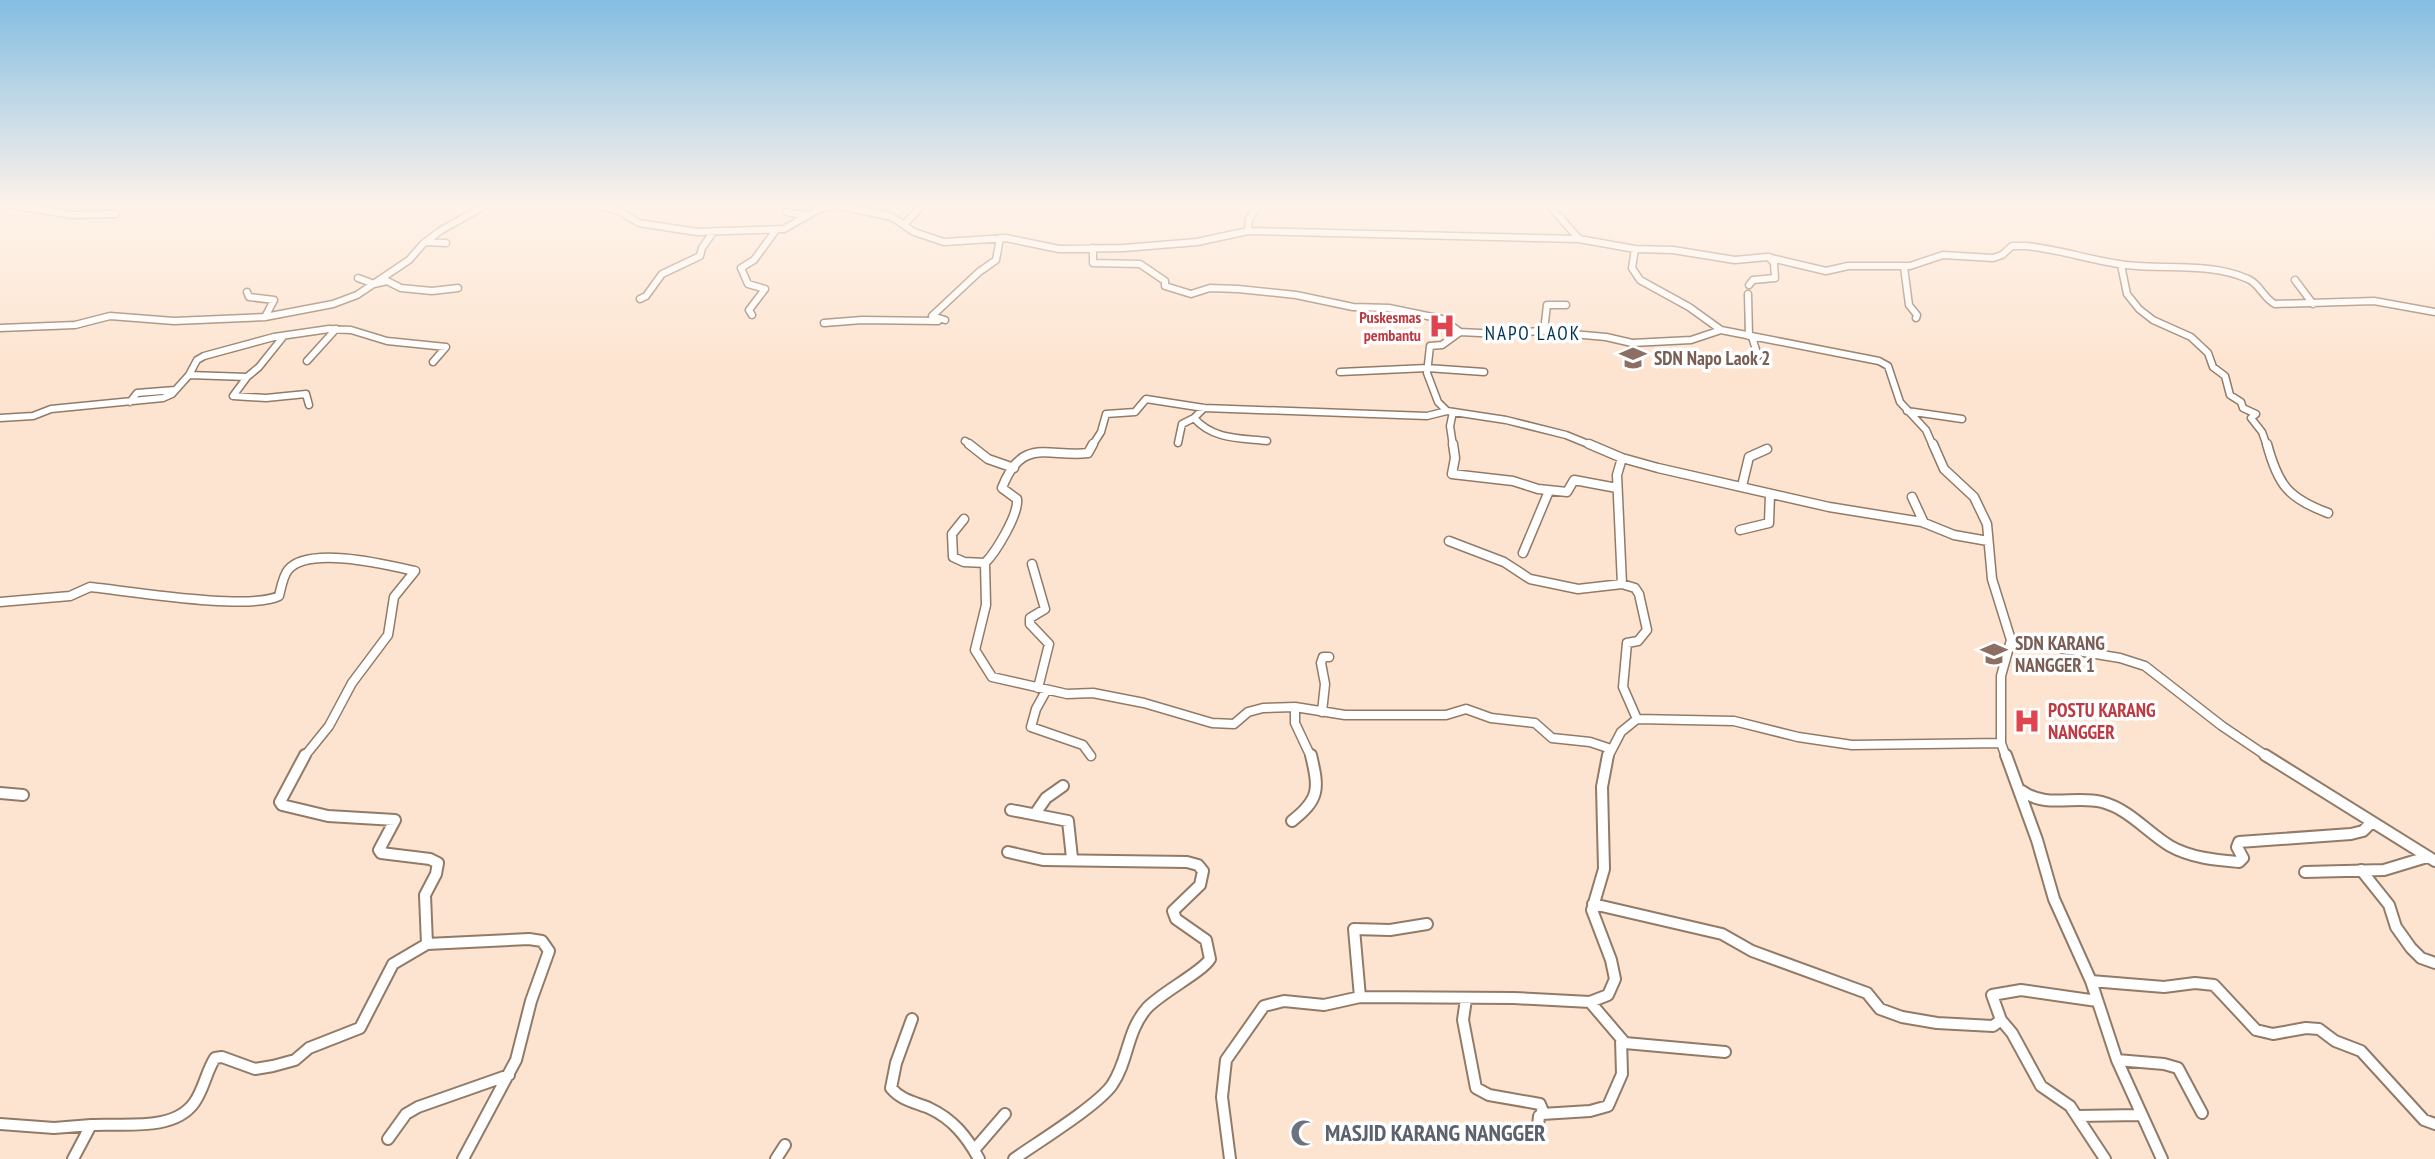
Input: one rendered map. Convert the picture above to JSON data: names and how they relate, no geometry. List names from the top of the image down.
{
  "districts": ["NAPO LAOK"],
  "places": {
    "hospital": ["Puskesmas pembantu", "POSTU KARANG NANGGER"],
    "school or university": ["SDN Napo Laok 2", "SDN KARANG NANGGER 1"],
    "mosque": ["MASJID KARANG NANGGER"]
  }
}
